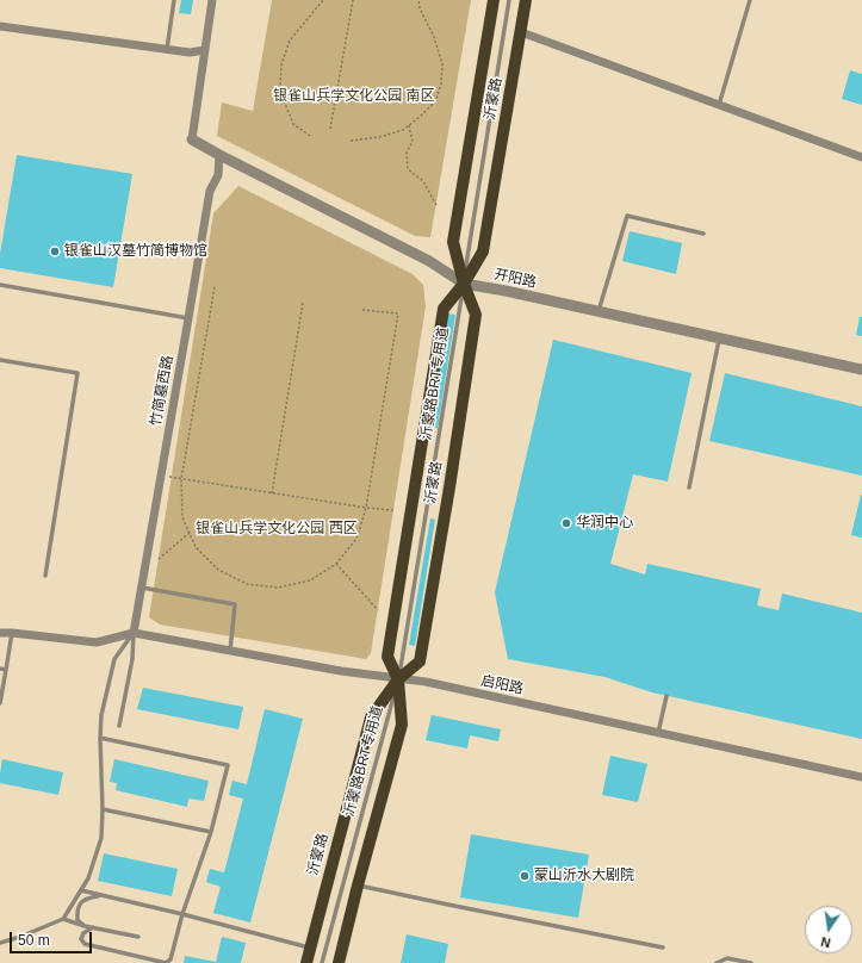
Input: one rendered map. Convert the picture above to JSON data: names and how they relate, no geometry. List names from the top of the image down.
{
  "streets": {
    "main road": ["沂蒙路"],
    "street": ["开阳路", "竹简墓西路", "启阳路"],
    "lane": ["沂蒙路BRT专用道"]
  },
  "crossings": [
    ["沂蒙路", "开阳路"],
    ["沂蒙路", "沂蒙路BRT专用道"],
    ["沂蒙路", "启阳路"],
    ["开阳路", "竹简墓西路"],
    ["沂蒙路BRT专用道", "启阳路"],
    ["竹简墓西路", "启阳路"]
  ],
  "parks": ["银雀山兵学文化公园 南区", "银雀山兵学文化公园 西区"],
  "places": ["银雀山汉墓竹简博物馆", "华润中心", "蒙山沂水大剧院"],
  "scale_bar": "50 m",
  "north": "bottom"
}
